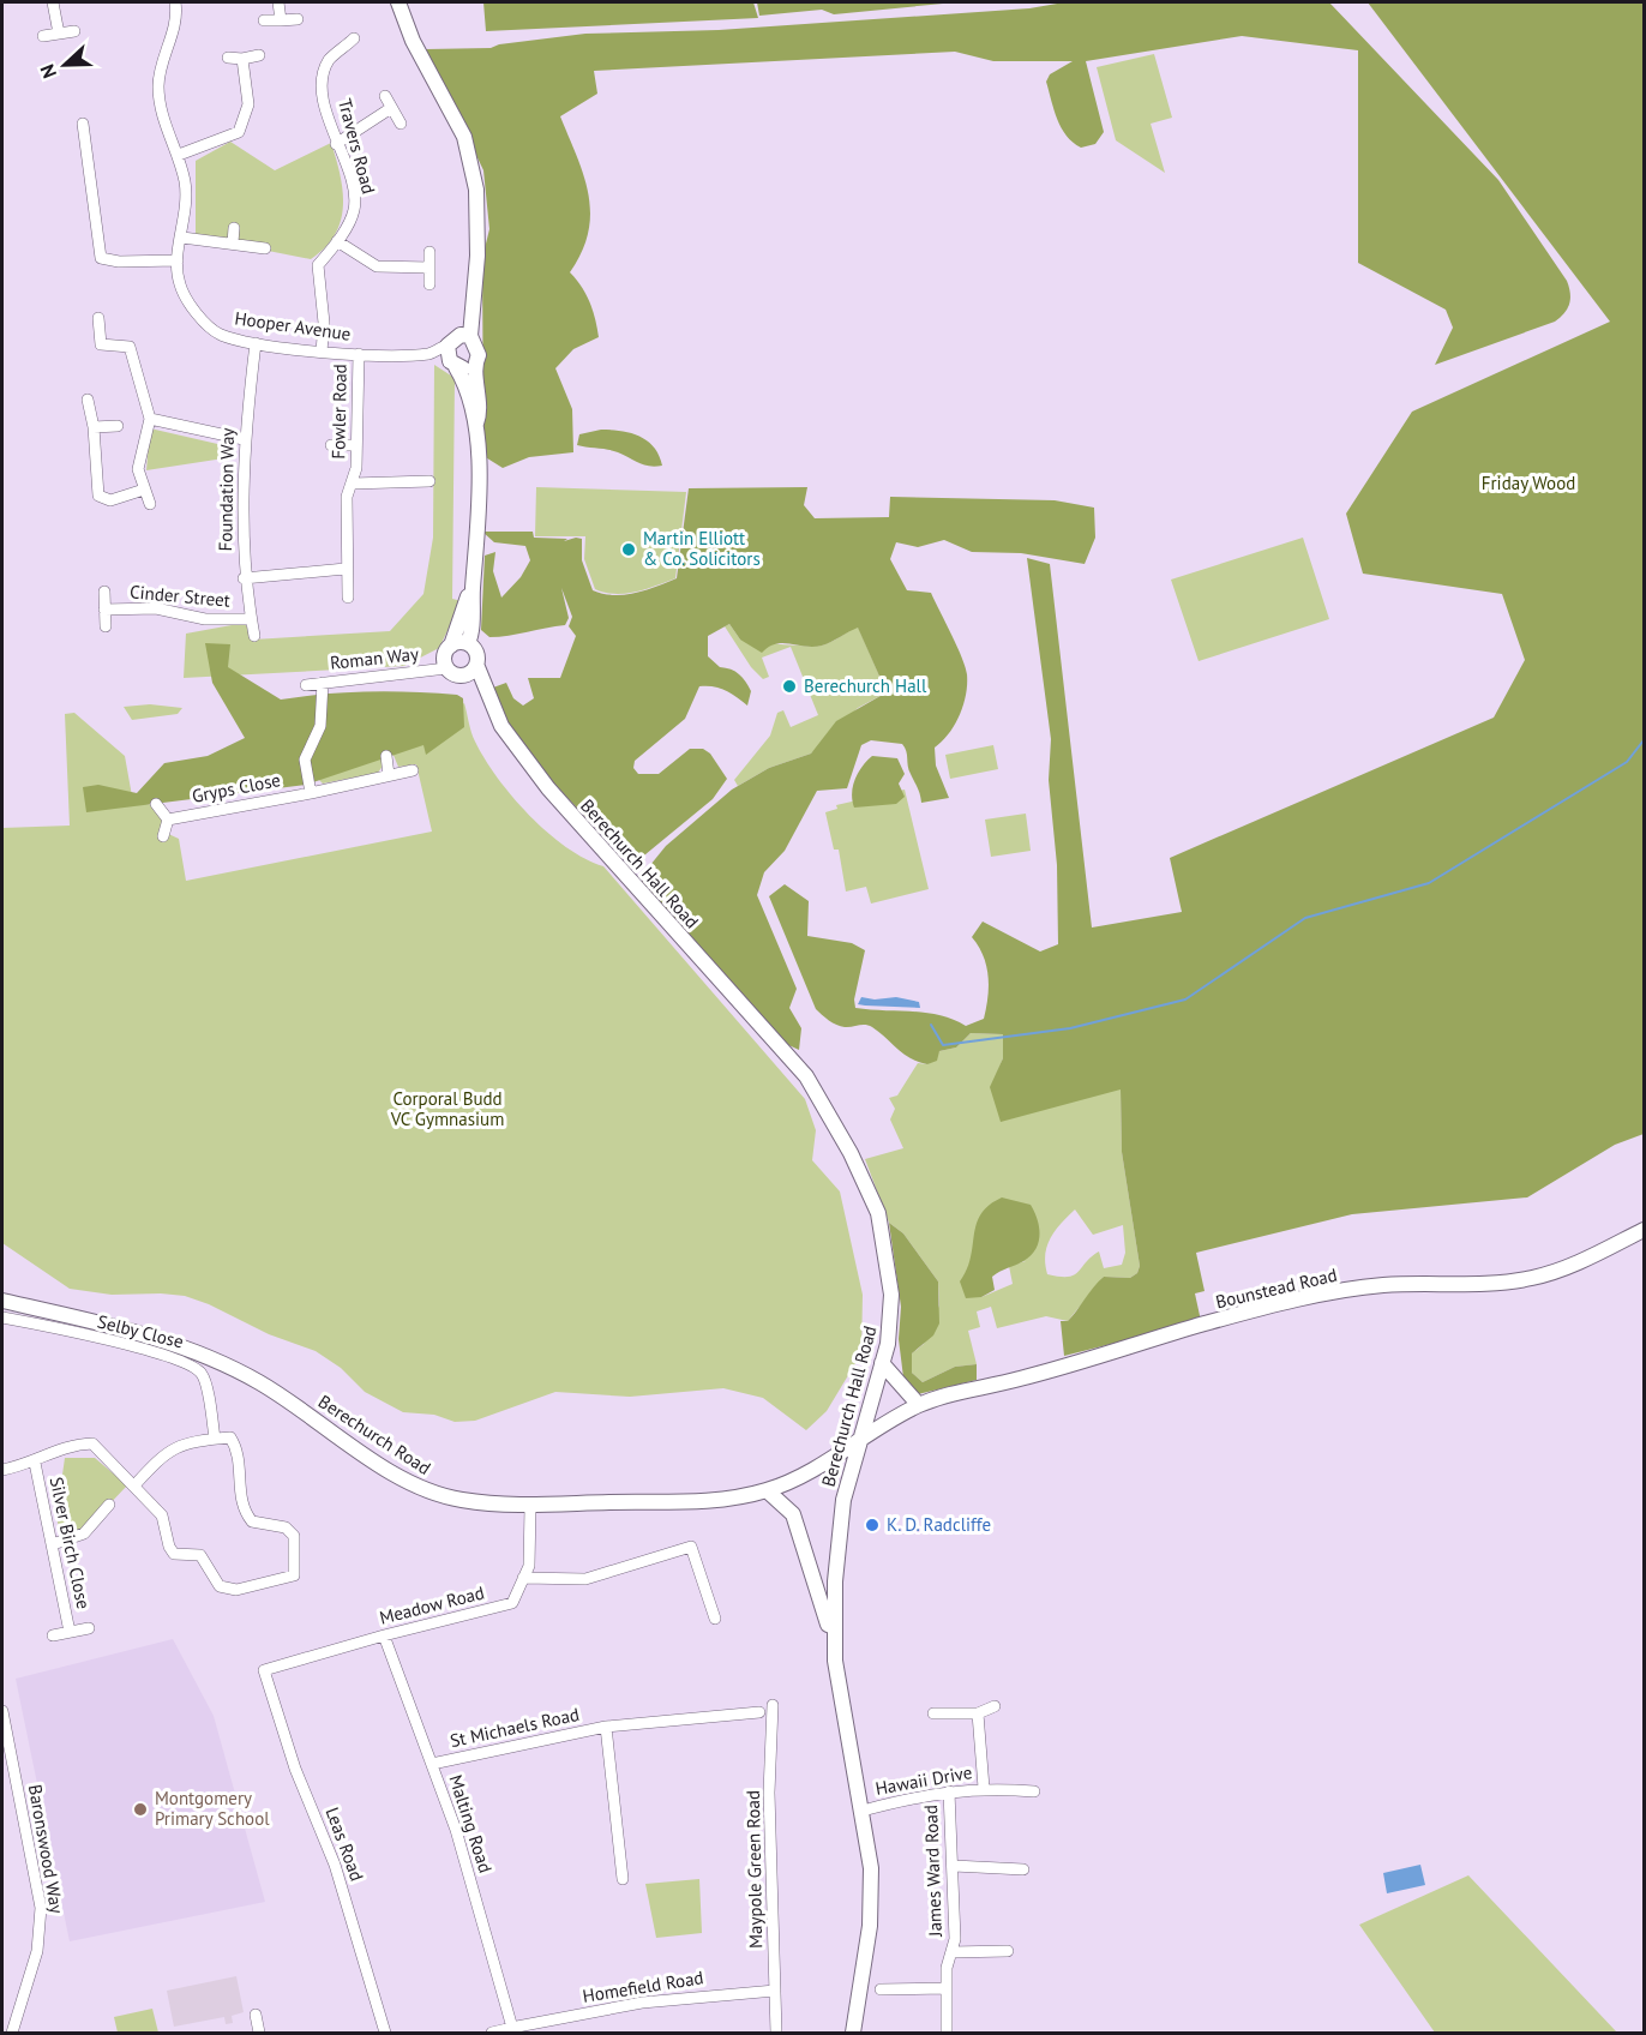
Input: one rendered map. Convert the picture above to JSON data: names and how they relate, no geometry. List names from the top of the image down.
{
  "streets": {
    "street": [
      "Travers Road",
      "Hooper Avenue",
      "Fowler Road",
      "Foundation Way",
      "Cinder Street",
      "Roman Way",
      "Gryps Close",
      "Berechurch Hall Road",
      "Bounstead Road",
      "Selby Close",
      "Berechurch Road",
      "Silver Birch Close",
      "Meadow Road",
      "St Michaels Road",
      "Hawaii Drive",
      "Malting Road",
      "Leas Road",
      "Baronswood Way",
      "Maypole Green Road",
      "James Ward Road",
      "Homefield Road"
    ]
  },
  "crossings": [
    ["Travers Road", "Hooper Avenue"],
    ["Hooper Avenue", "Fowler Road"],
    ["Hooper Avenue", "Foundation Way"],
    ["Foundation Way", "Cinder Street"],
    ["Roman Way", "Berechurch Hall Road"],
    ["Berechurch Hall Road", "Bounstead Road"],
    ["Berechurch Hall Road", "Berechurch Road"],
    ["Berechurch Hall Road", "Hawaii Drive"],
    ["Bounstead Road", "Berechurch Road"],
    ["Berechurch Road", "Meadow Road"],
    ["Meadow Road", "Malting Road"],
    ["Meadow Road", "Leas Road"],
    ["St Michaels Road", "Malting Road"],
    ["Hawaii Drive", "James Ward Road"],
    ["Malting Road", "Homefield Road"],
    ["Maypole Green Road", "Homefield Road"]
  ],
  "parks": ["Friday Wood", "Corporal Budd VC Gymnasium"],
  "places": [
    "Martin Elliott & Co. Solicitors",
    "Berechurch Hall",
    "K. D. Radcliffe",
    "Montgomery Primary School"
  ],
  "north": "left"
}
